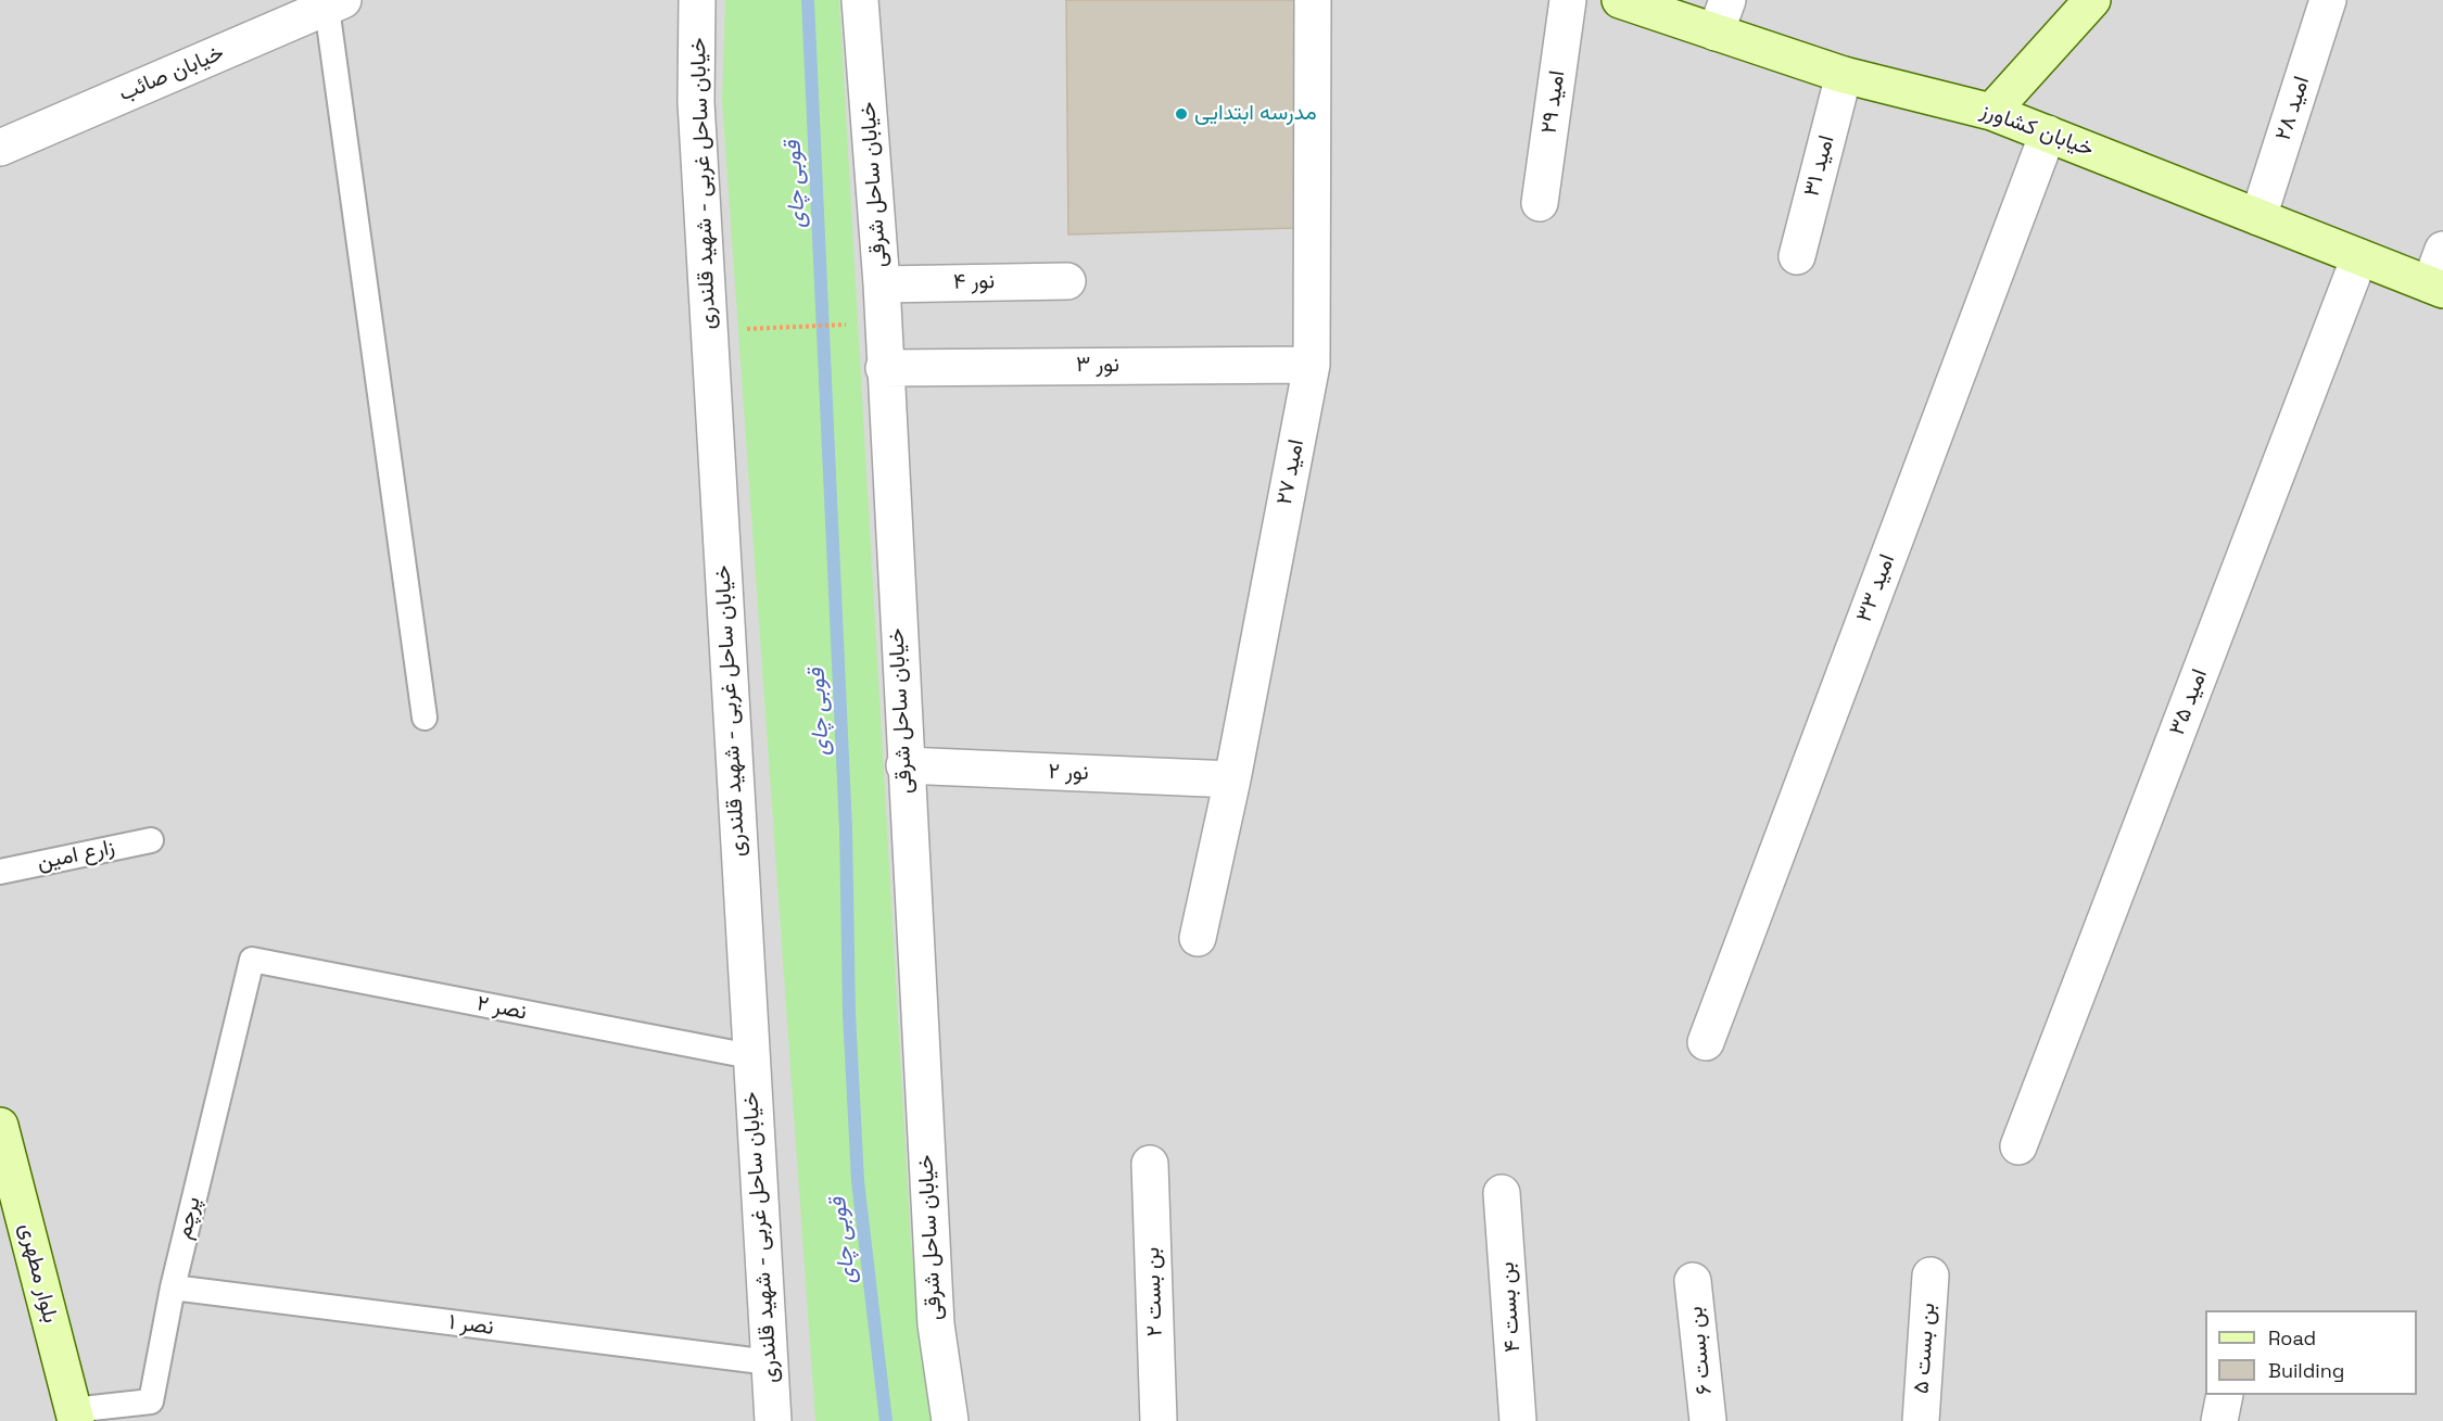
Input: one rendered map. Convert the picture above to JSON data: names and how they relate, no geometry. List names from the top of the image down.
{
  "streets": {
    "main road": ["خیابان کشاورز", "بلوار مطهری"],
    "street": [
      "خیابان صائب",
      "امید ۲۹",
      "امید ۲۸",
      "امید ۳۱",
      "خیابان ساحل غربی - شهید قلندری",
      "خیابان ساحل شرقی",
      "نور ۴",
      "نور ۳",
      "امید ۲۷",
      "امید ۳۳",
      "امید ۳۵",
      "نور ۲",
      "بن بست ۲",
      "بن بست ۴",
      "بن بست ۵",
      "بن بست ۶"
    ],
    "lane": [
      "زارع امین",
      "نصر ۲",
      "پرچم",
      "نصر ۱"
    ]
  },
  "crossings": [
    ["امید ۲۸", "خیابان کشاورز"],
    ["خیابان کشاورز", "امید ۳۱"],
    ["خیابان کشاورز", "امید ۳۳"],
    ["خیابان کشاورز", "امید ۳۵"],
    ["خیابان ساحل غربی - شهید قلندری", "نصر ۲"],
    ["خیابان ساحل غربی - شهید قلندری", "نصر ۱"],
    ["خیابان ساحل شرقی", "نور ۴"],
    ["خیابان ساحل شرقی", "نور ۳"],
    ["خیابان ساحل شرقی", "نور ۲"],
    ["نور ۳", "امید ۲۷"],
    ["امید ۲۷", "نور ۲"],
    ["نصر ۲", "پرچم"],
    ["پرچم", "بلوار مطهری"],
    ["پرچم", "نصر ۱"]
  ],
  "water": ["قوبی چای"],
  "places": ["مدرسه ابتدایی"],
  "legend": ["Road", "Building"]
}
